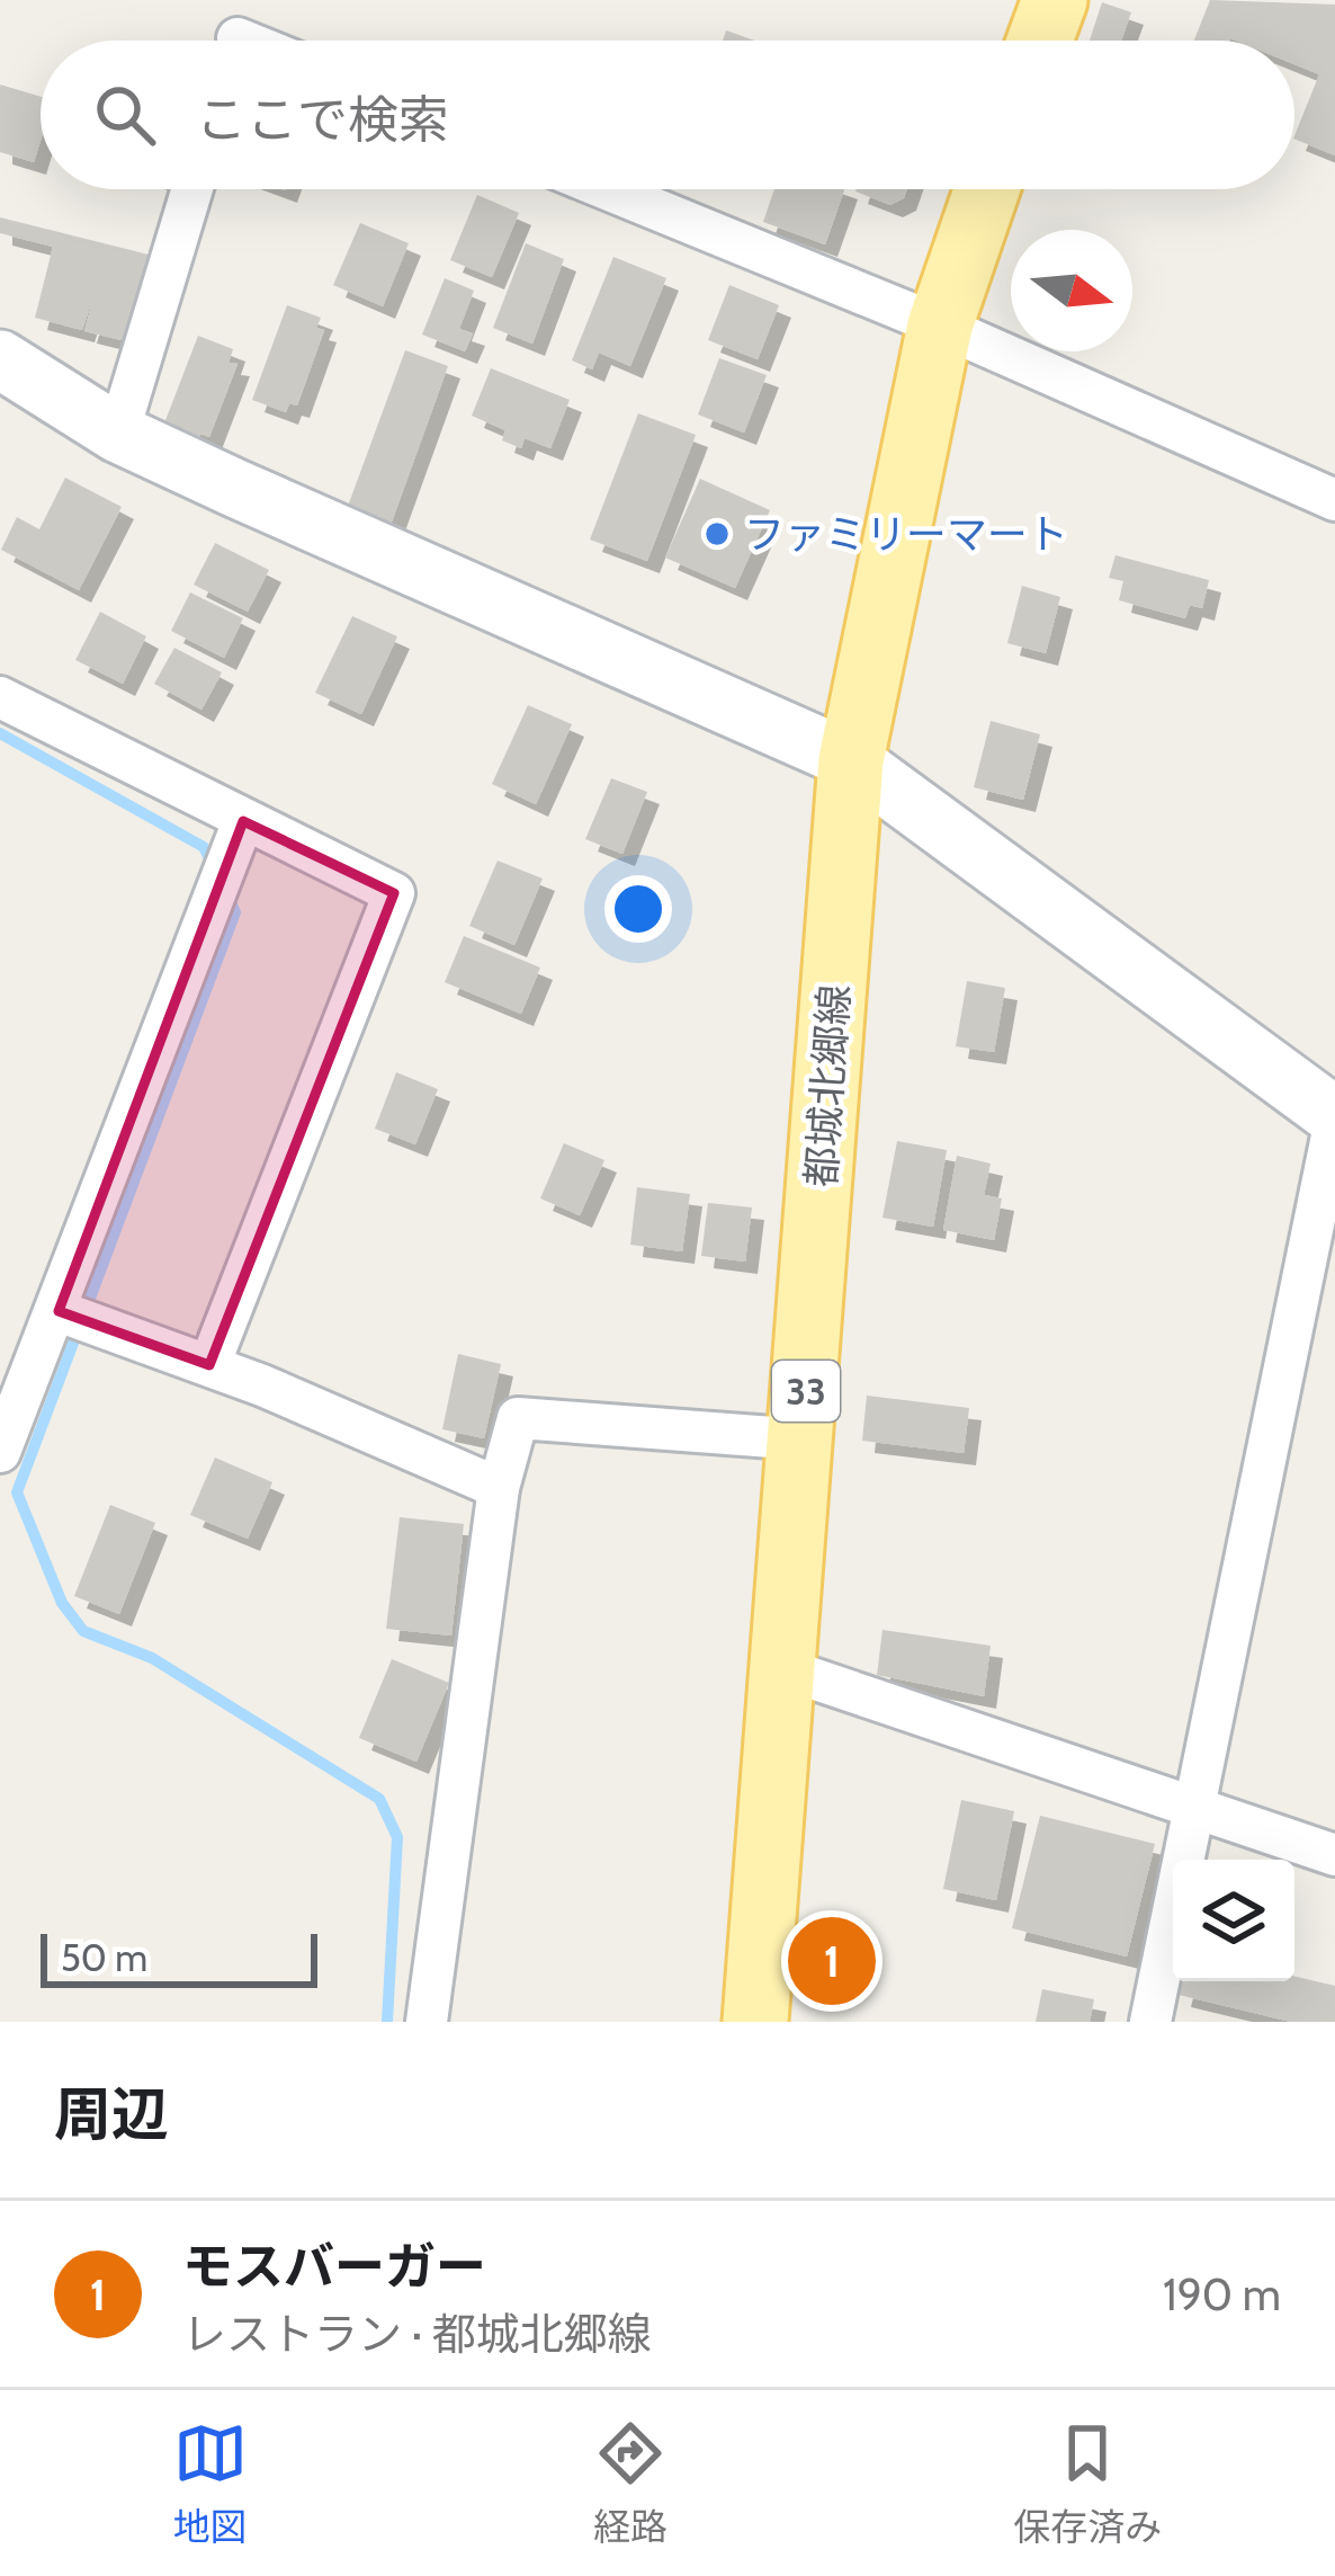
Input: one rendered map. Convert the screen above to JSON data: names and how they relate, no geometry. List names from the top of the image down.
{
  "streets": {
    "main road": ["都城北郷線", "33"]
  },
  "places": ["ファミリーマート"],
  "scale_bar": "50 m",
  "north": "right",
  "page": {
    "search": "ここで検索",
    "pins": "1",
    "scale": "50 m",
    "heading": "周辺",
    "list": [
      {
        "mark": "1",
        "name": "モスバーガー",
        "note": "レストラン · 都城北郷線",
        "value": "190 m"
      }
    ],
    "nav": ["地図", "経路", "保存済み"]
  }
}
